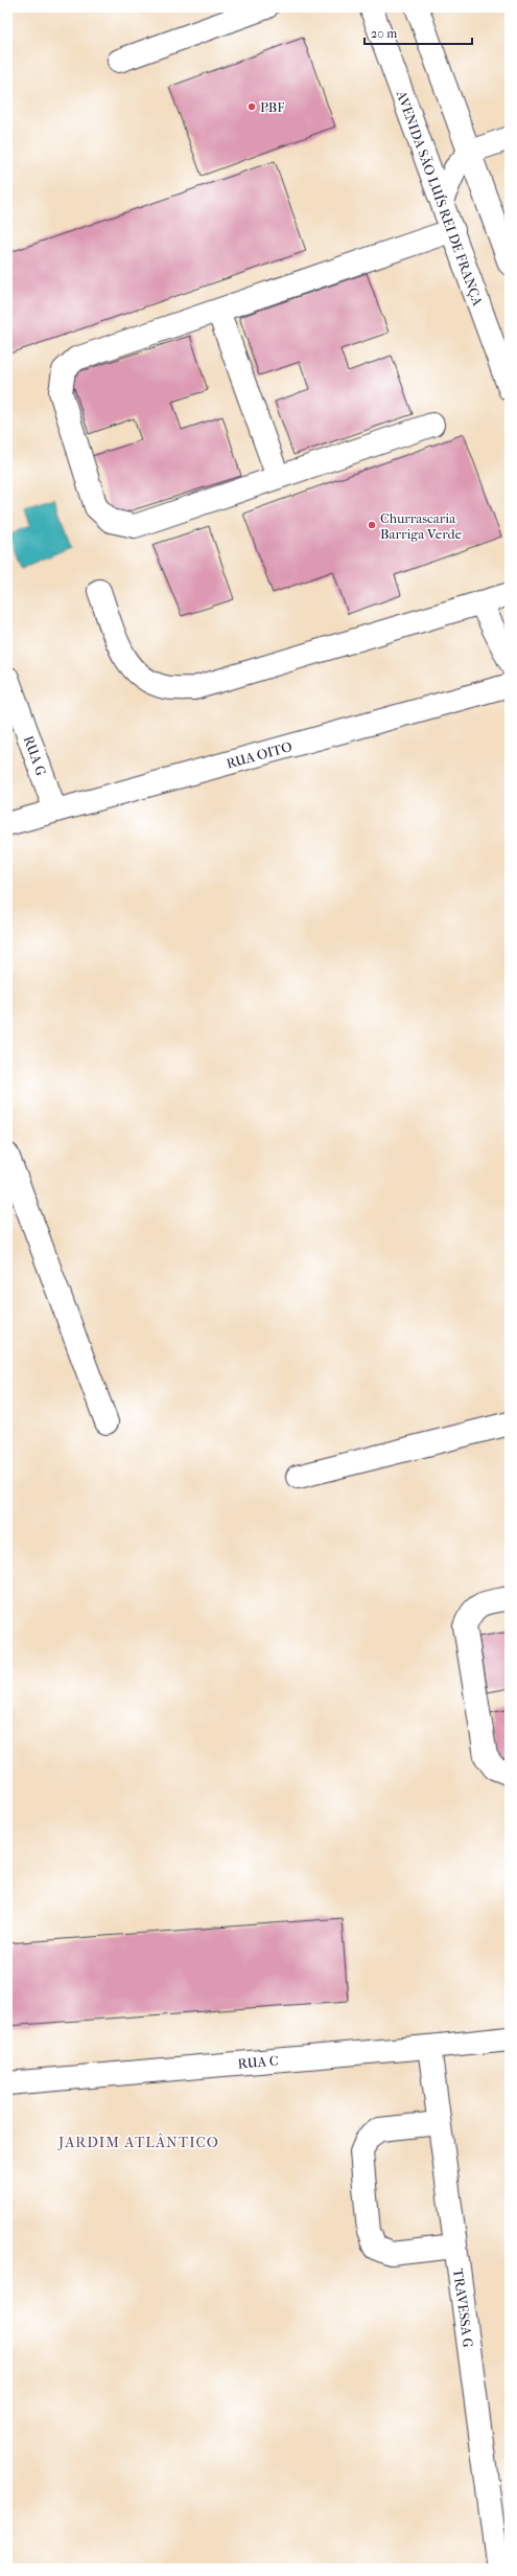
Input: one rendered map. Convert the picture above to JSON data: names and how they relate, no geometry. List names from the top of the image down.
{
  "streets": {
    "street": [
      "AVENIDA SÃO LUÍS REI DE FRANÇA",
      "RUA OITO",
      "RUA G",
      "RUA C",
      "TRAVESSA G"
    ]
  },
  "crossings": [
    ["RUA OITO", "RUA G"],
    ["RUA C", "TRAVESSA G"]
  ],
  "districts": ["JARDIM ATLÂNTICO"],
  "places": ["PBF", "Churrascaria Barriga Verde"],
  "scale_bar": "20 m"
}
